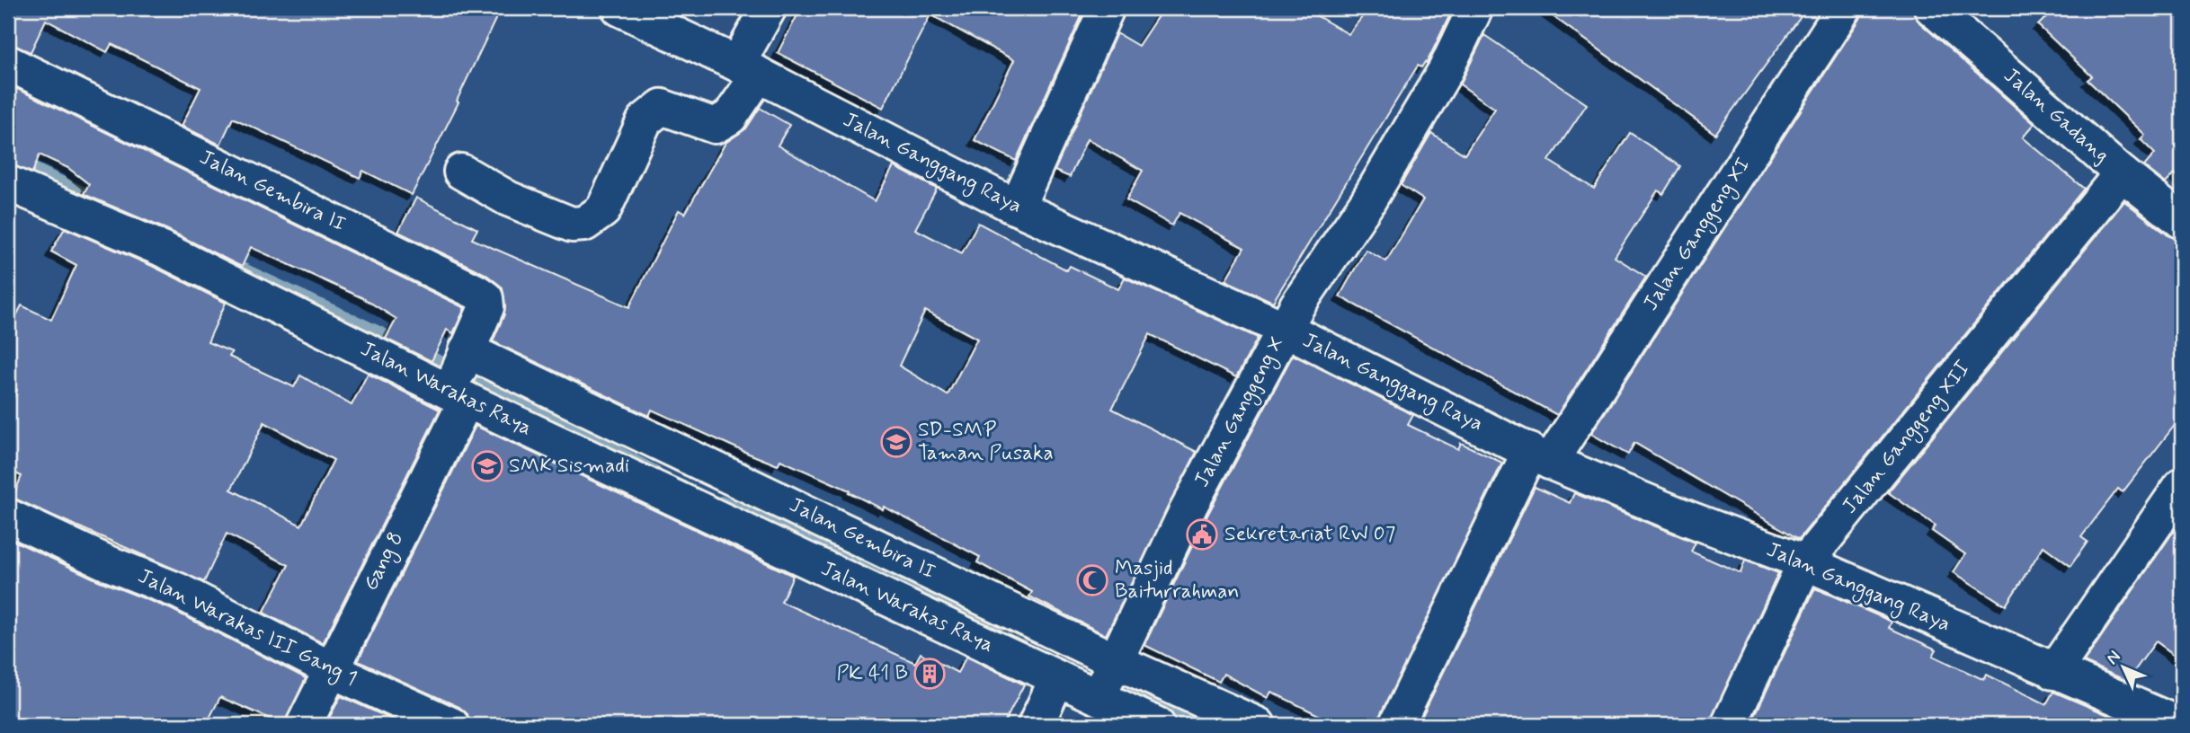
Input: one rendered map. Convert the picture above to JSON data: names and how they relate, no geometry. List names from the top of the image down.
{
  "streets": {
    "street": [
      "Jalan Gadang",
      "Jalan Ganggang Raya",
      "Jalan Gembira II",
      "Jalan Ganggeng XI",
      "Jalan Warakas Raya",
      "Jalan Ganggeng X",
      "Jalan Ganggeng XII",
      "Gang 8",
      "Jalan Warakas III Gang 1"
    ]
  },
  "crossings": [
    ["Jalan Gadang", "Jalan Ganggeng XII"],
    ["Jalan Ganggang Raya", "Jalan Ganggeng XI"],
    ["Jalan Ganggang Raya", "Jalan Ganggeng X"],
    ["Jalan Ganggang Raya", "Jalan Ganggeng XII"],
    ["Jalan Gembira II", "Jalan Warakas Raya"],
    ["Jalan Gembira II", "Jalan Ganggeng X"],
    ["Jalan Gembira II", "Gang 8"],
    ["Jalan Warakas Raya", "Jalan Ganggeng X"],
    ["Jalan Warakas Raya", "Gang 8"],
    ["Gang 8", "Jalan Warakas III Gang 1"]
  ],
  "places": {
    "school or university": ["SD-SMP Taman Pusaka", "SMK Sismadi"],
    "public building": ["Sekretariat RW 07"],
    "mosque": ["Masjid Baiturrahman"],
    "building": ["PK 41 B"]
  },
  "north": "top left"
}
